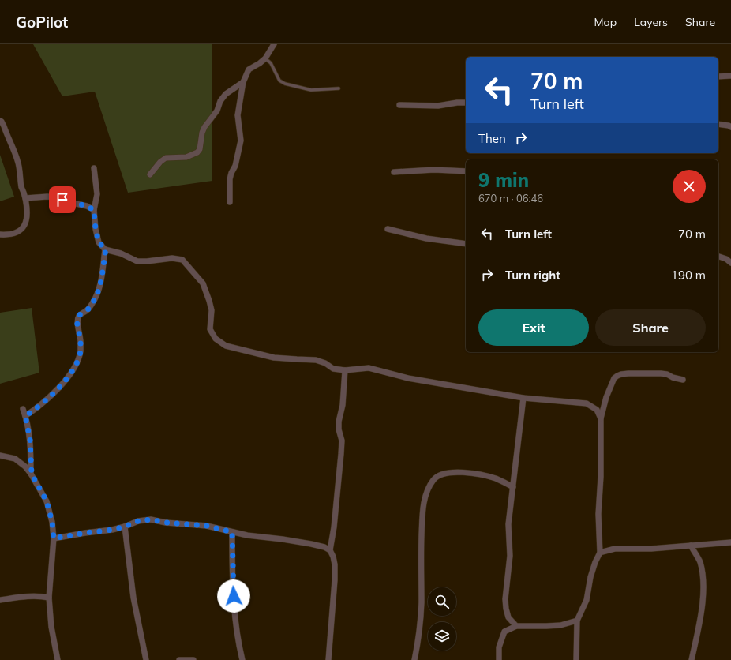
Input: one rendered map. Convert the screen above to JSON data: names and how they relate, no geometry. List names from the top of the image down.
{
  "page": {
    "header": "GoPilot",
    "nav": ["Map", "Layers", "Share"],
    "turn": ["70 m", "Turn left"],
    "then": "Then",
    "heading": ["9 min", "670 m · 06:46"],
    "list": [
      {
        "name": "Turn left",
        "value": "70 m"
      },
      {
        "name": "Turn right",
        "value": "190 m"
      }
    ],
    "buttons": ["Exit", "Share"]
  }
}
